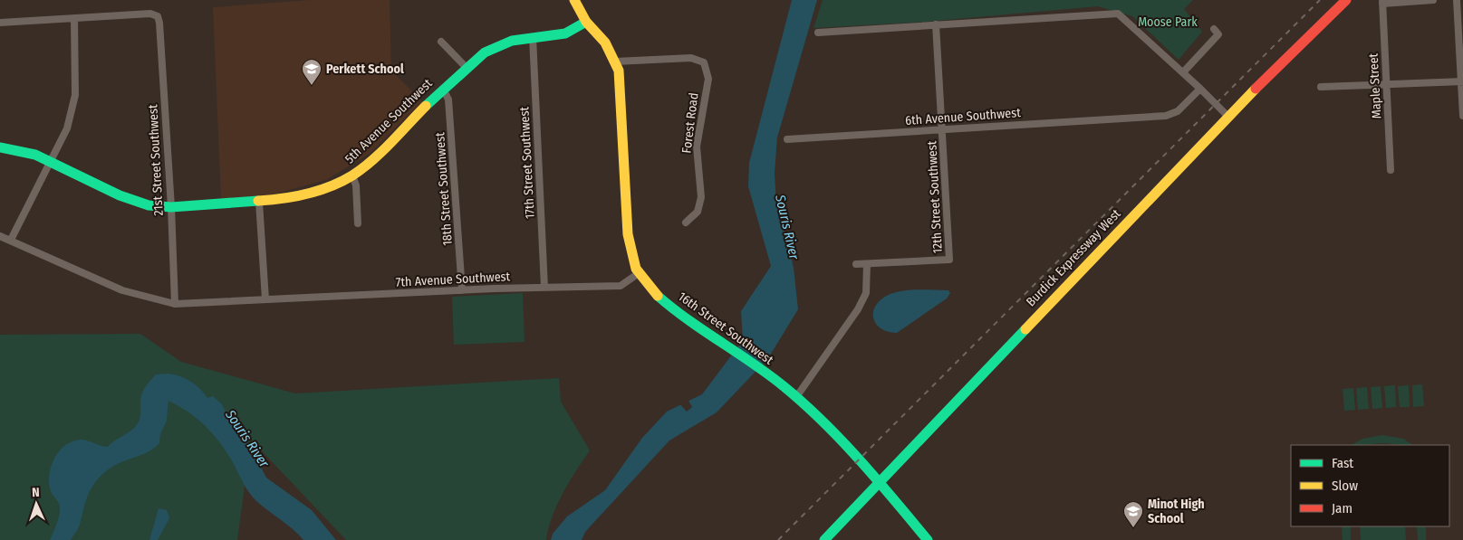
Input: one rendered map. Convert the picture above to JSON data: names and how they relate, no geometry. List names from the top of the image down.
{
  "streets": {
    "main road": ["5th Avenue Southwest", "Burdick Expressway West", "16th Street Southwest"],
    "street": [
      "Maple Street",
      "6th Avenue Southwest",
      "Forest Road",
      "21st Street Southwest",
      "17th Street Southwest",
      "18th Street Southwest",
      "12th Street Southwest",
      "7th Avenue Southwest"
    ]
  },
  "crossings": [
    ["6th Avenue Southwest", "12th Street Southwest"],
    ["5th Avenue Southwest", "21st Street Southwest"],
    ["5th Avenue Southwest", "17th Street Southwest"],
    ["5th Avenue Southwest", "18th Street Southwest"],
    ["Forest Road", "16th Street Southwest"],
    ["21st Street Southwest", "7th Avenue Southwest"],
    ["17th Street Southwest", "7th Avenue Southwest"],
    ["18th Street Southwest", "7th Avenue Southwest"],
    ["Burdick Expressway West", "16th Street Southwest"],
    ["7th Avenue Southwest", "16th Street Southwest"]
  ],
  "water": ["Souris River"],
  "parks": ["Moose Park"],
  "places": {
    "school or university": ["Perkett School", "Minot High School"]
  },
  "legend": ["Fast", "Slow", "Jam"],
  "north": "top"
}
